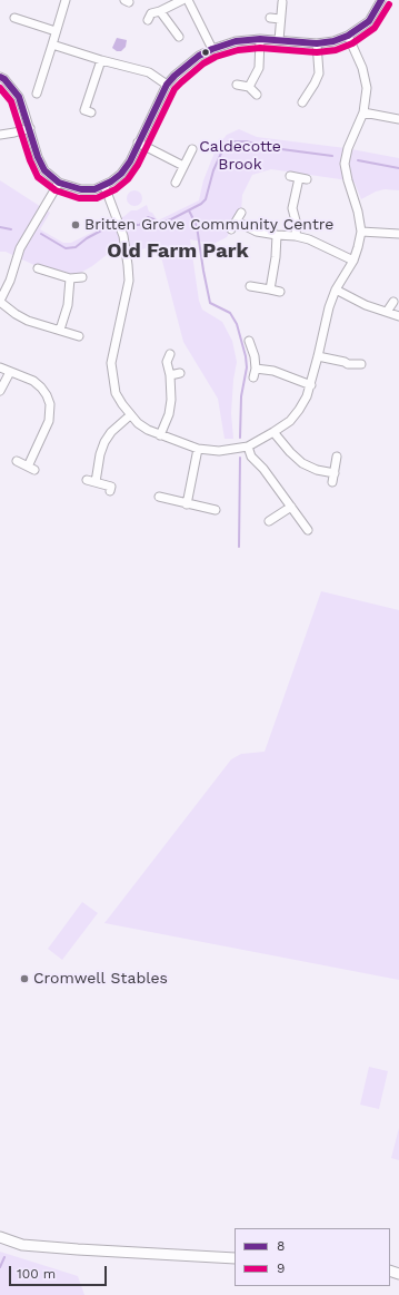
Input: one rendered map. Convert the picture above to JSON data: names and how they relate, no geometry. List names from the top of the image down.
{
  "districts": ["Old Farm Park"],
  "parks": ["Caldecotte Brook"],
  "places": ["Britten Grove Community Centre", "Cromwell Stables"],
  "lines": ["transit line 8", "transit line 9"],
  "legend": ["8", "9"],
  "scale_bar": "100 m"
}
